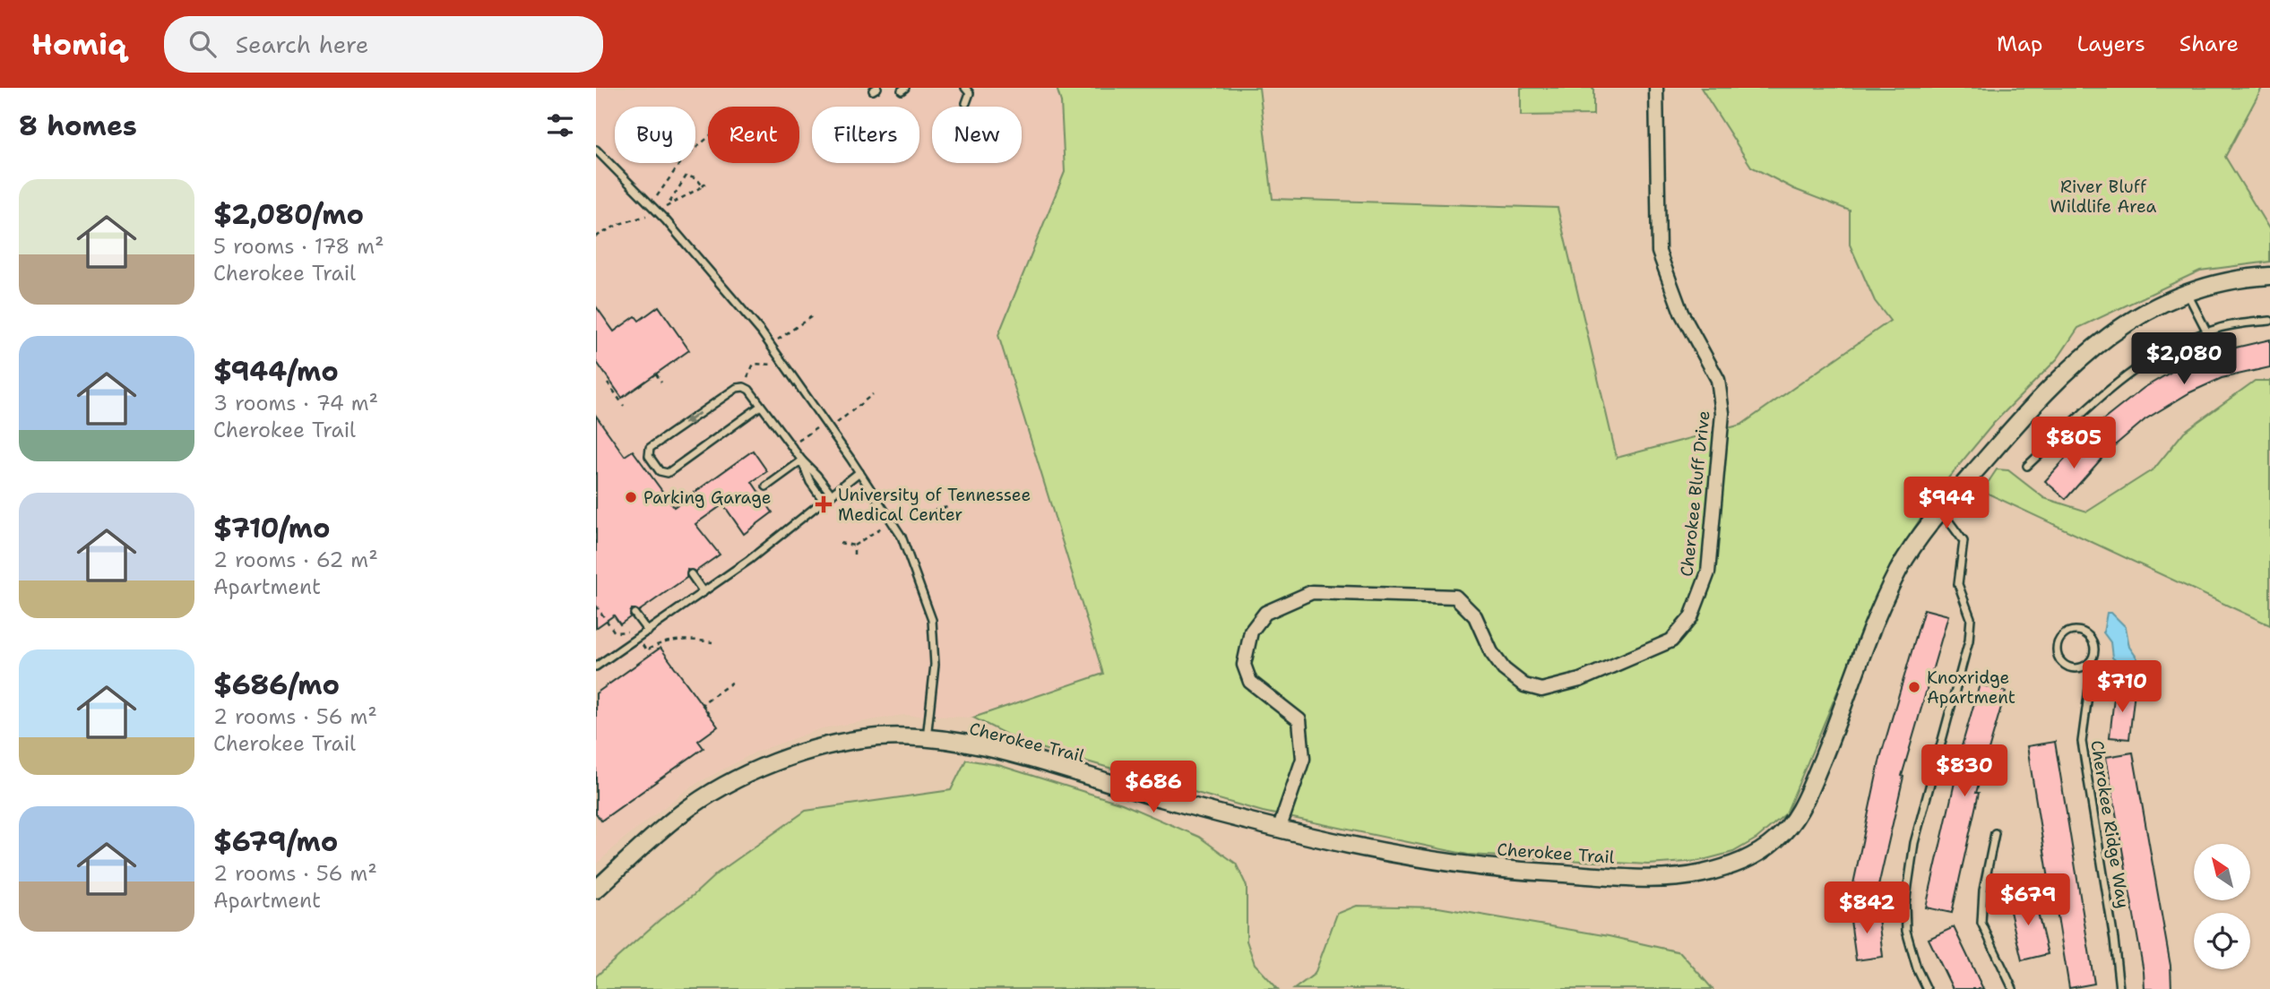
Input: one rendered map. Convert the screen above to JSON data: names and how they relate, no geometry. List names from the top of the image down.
{
  "streets": {
    "street": ["Cherokee Bluff Drive", "Cherokee Trail"],
    "lane": ["Cherokee Ridge Way"]
  },
  "crossings": [
    ["Cherokee Bluff Drive", "Cherokee Trail"]
  ],
  "parks": ["River Bluff Wildlife Area"],
  "places": {
    "other": ["Parking Garage", "Knoxridge Apartment"],
    "health": ["University of Tennessee Medical Center"]
  },
  "north": "top left",
  "page": {
    "header": "Homiq",
    "search": "Search here",
    "nav": ["Map", "Layers", "Share"],
    "heading": "8 homes",
    "chip": [
      "Buy",
      "Rent",
      "Filters",
      "New"
    ],
    "list": [
      {
        "name": "$2,080/mo",
        "note": "5 rooms · 178 m² · Cherokee Trail"
      },
      {
        "name": "$944/mo",
        "note": "3 rooms · 74 m² · Cherokee Trail"
      },
      {
        "name": "$710/mo",
        "note": "2 rooms · 62 m² · Apartment"
      },
      {
        "name": "$686/mo",
        "note": "2 rooms · 56 m² · Cherokee Trail"
      },
      {
        "name": "$679/mo",
        "note": "2 rooms · 56 m² · Apartment"
      }
    ],
    "price": [
      "$2,080",
      "$805",
      "$944",
      "$710",
      "$830",
      "$686",
      "$679",
      "$842"
    ]
  }
}
